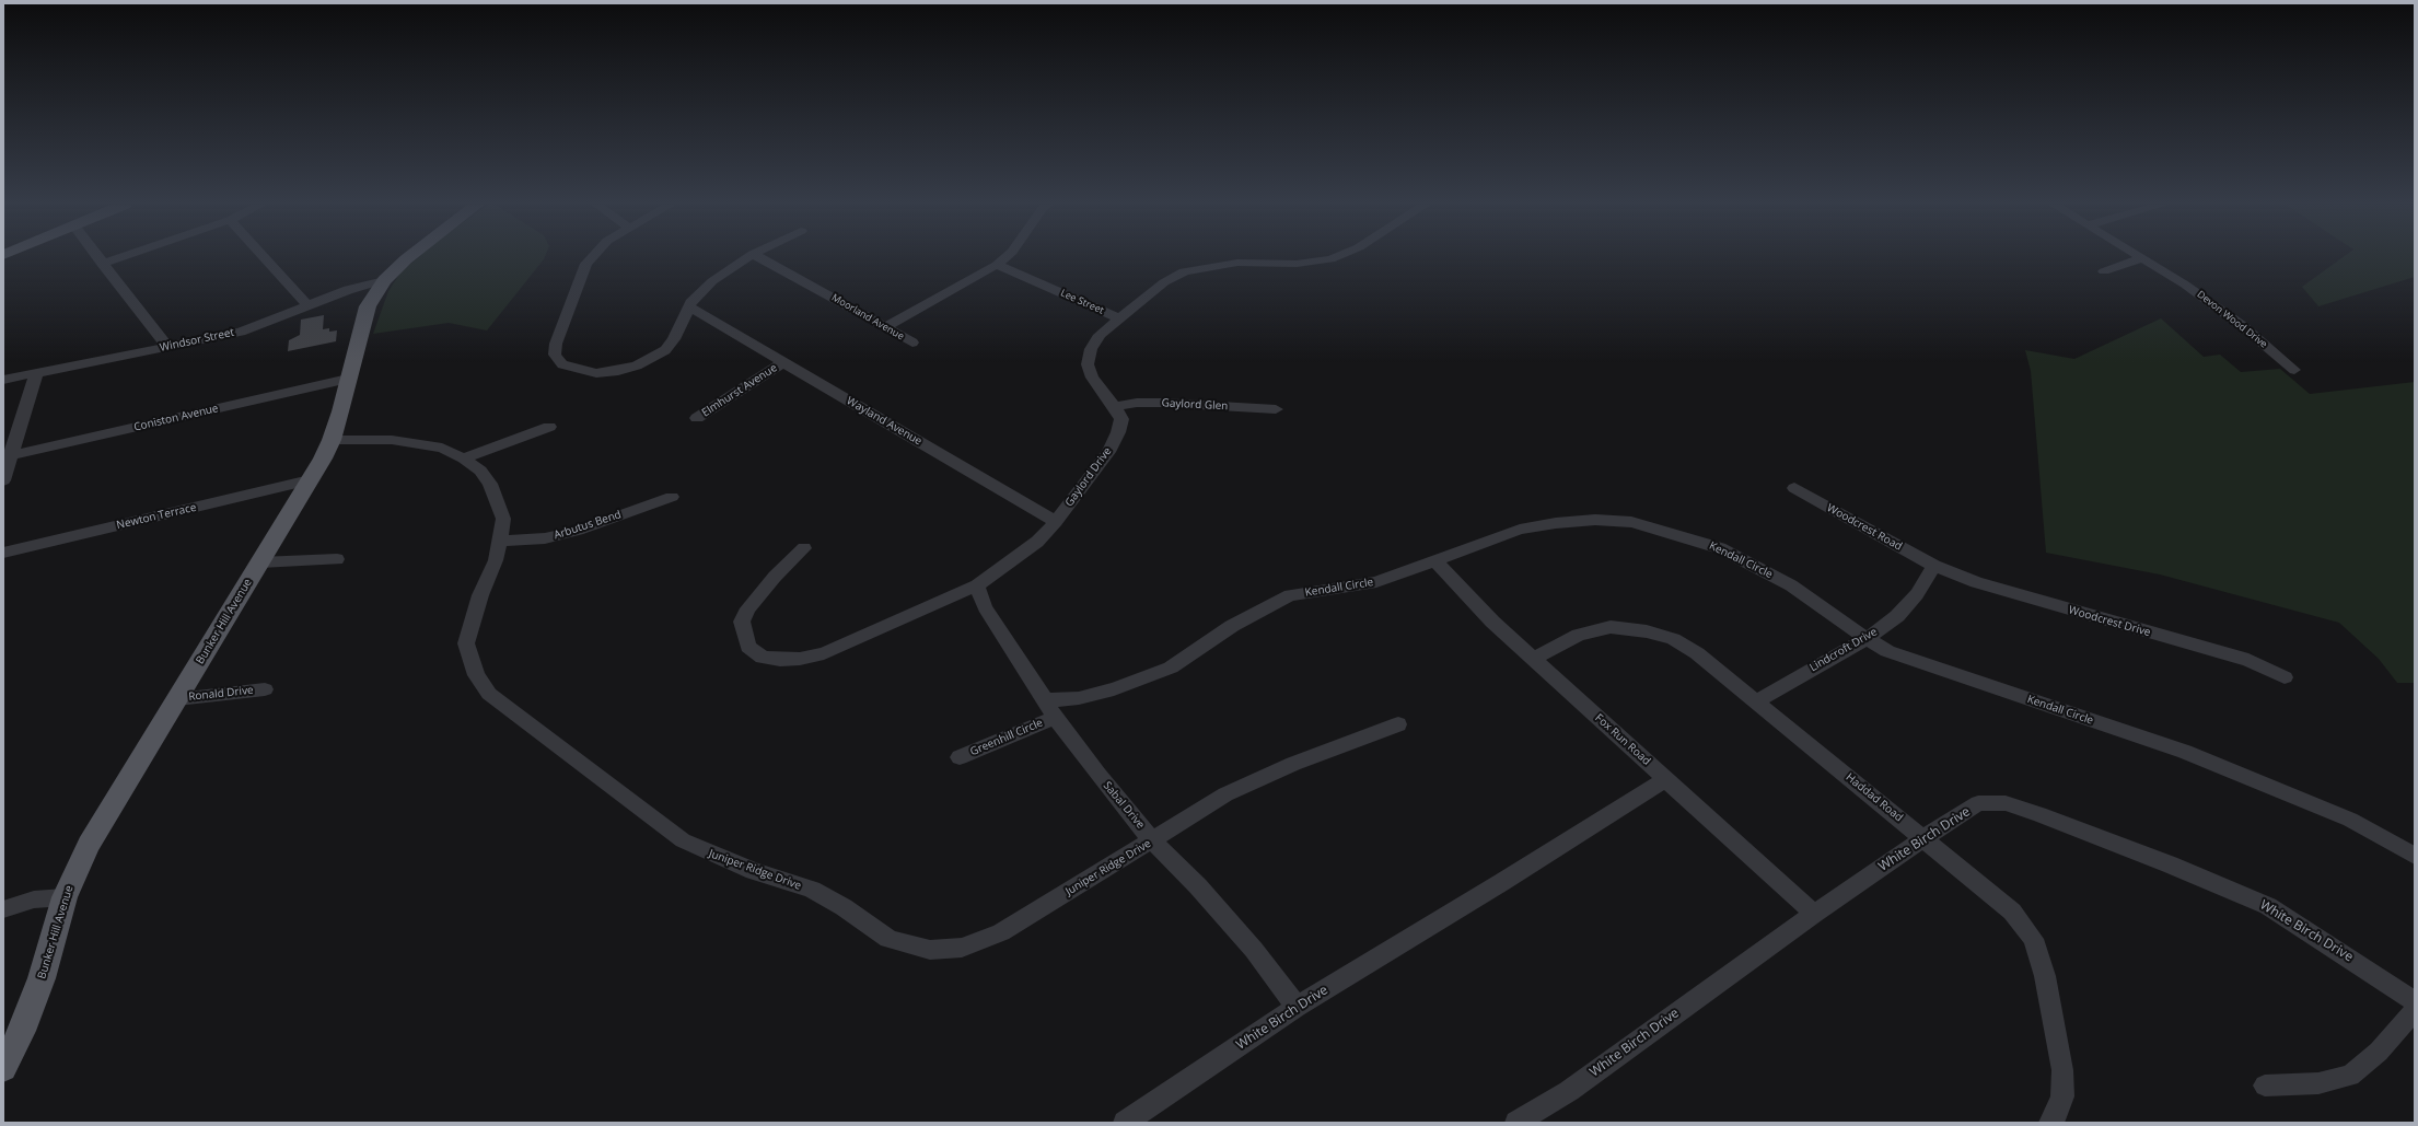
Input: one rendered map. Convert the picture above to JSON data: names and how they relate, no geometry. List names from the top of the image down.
{
  "streets": {
    "main road": ["Bunker Hill Avenue"],
    "street": [
      "Lee Street",
      "Moorland Avenue",
      "Devon Wood Drive",
      "Windsor Street",
      "Elmhurst Avenue",
      "Gaylord Glen",
      "Coniston Avenue",
      "Wayland Avenue",
      "Gaylord Drive",
      "Newton Terrace",
      "Arbutus Bend",
      "Woodcrest Road",
      "Kendall Circle",
      "Woodcrest Drive",
      "Lindcroft Drive",
      "Ronald Drive",
      "Greenhill Circle",
      "Fox Run Road",
      "Haddad Road",
      "Sabal Drive",
      "White Birch Drive",
      "Juniper Ridge Drive"
    ]
  },
  "crossings": [
    ["Lee Street", "Gaylord Drive"],
    ["Windsor Street", "Bunker Hill Avenue"],
    ["Elmhurst Avenue", "Wayland Avenue"],
    ["Gaylord Glen", "Gaylord Drive"],
    ["Coniston Avenue", "Bunker Hill Avenue"],
    ["Wayland Avenue", "Gaylord Drive"],
    ["Gaylord Drive", "Sabal Drive"],
    ["Newton Terrace", "Bunker Hill Avenue"],
    ["Arbutus Bend", "Juniper Ridge Drive"],
    ["Woodcrest Road", "Woodcrest Drive"],
    ["Woodcrest Road", "Lindcroft Drive"],
    ["Kendall Circle", "Lindcroft Drive"],
    ["Kendall Circle", "Fox Run Road"],
    ["Kendall Circle", "Sabal Drive"],
    ["Bunker Hill Avenue", "Ronald Drive"],
    ["Bunker Hill Avenue", "Juniper Ridge Drive"],
    ["Woodcrest Drive", "Lindcroft Drive"],
    ["Lindcroft Drive", "Haddad Road"],
    ["Greenhill Circle", "Sabal Drive"],
    ["Fox Run Road", "Haddad Road"],
    ["Fox Run Road", "White Birch Drive"],
    ["Haddad Road", "White Birch Drive"],
    ["Sabal Drive", "White Birch Drive"],
    ["Sabal Drive", "Juniper Ridge Drive"]
  ]
}
